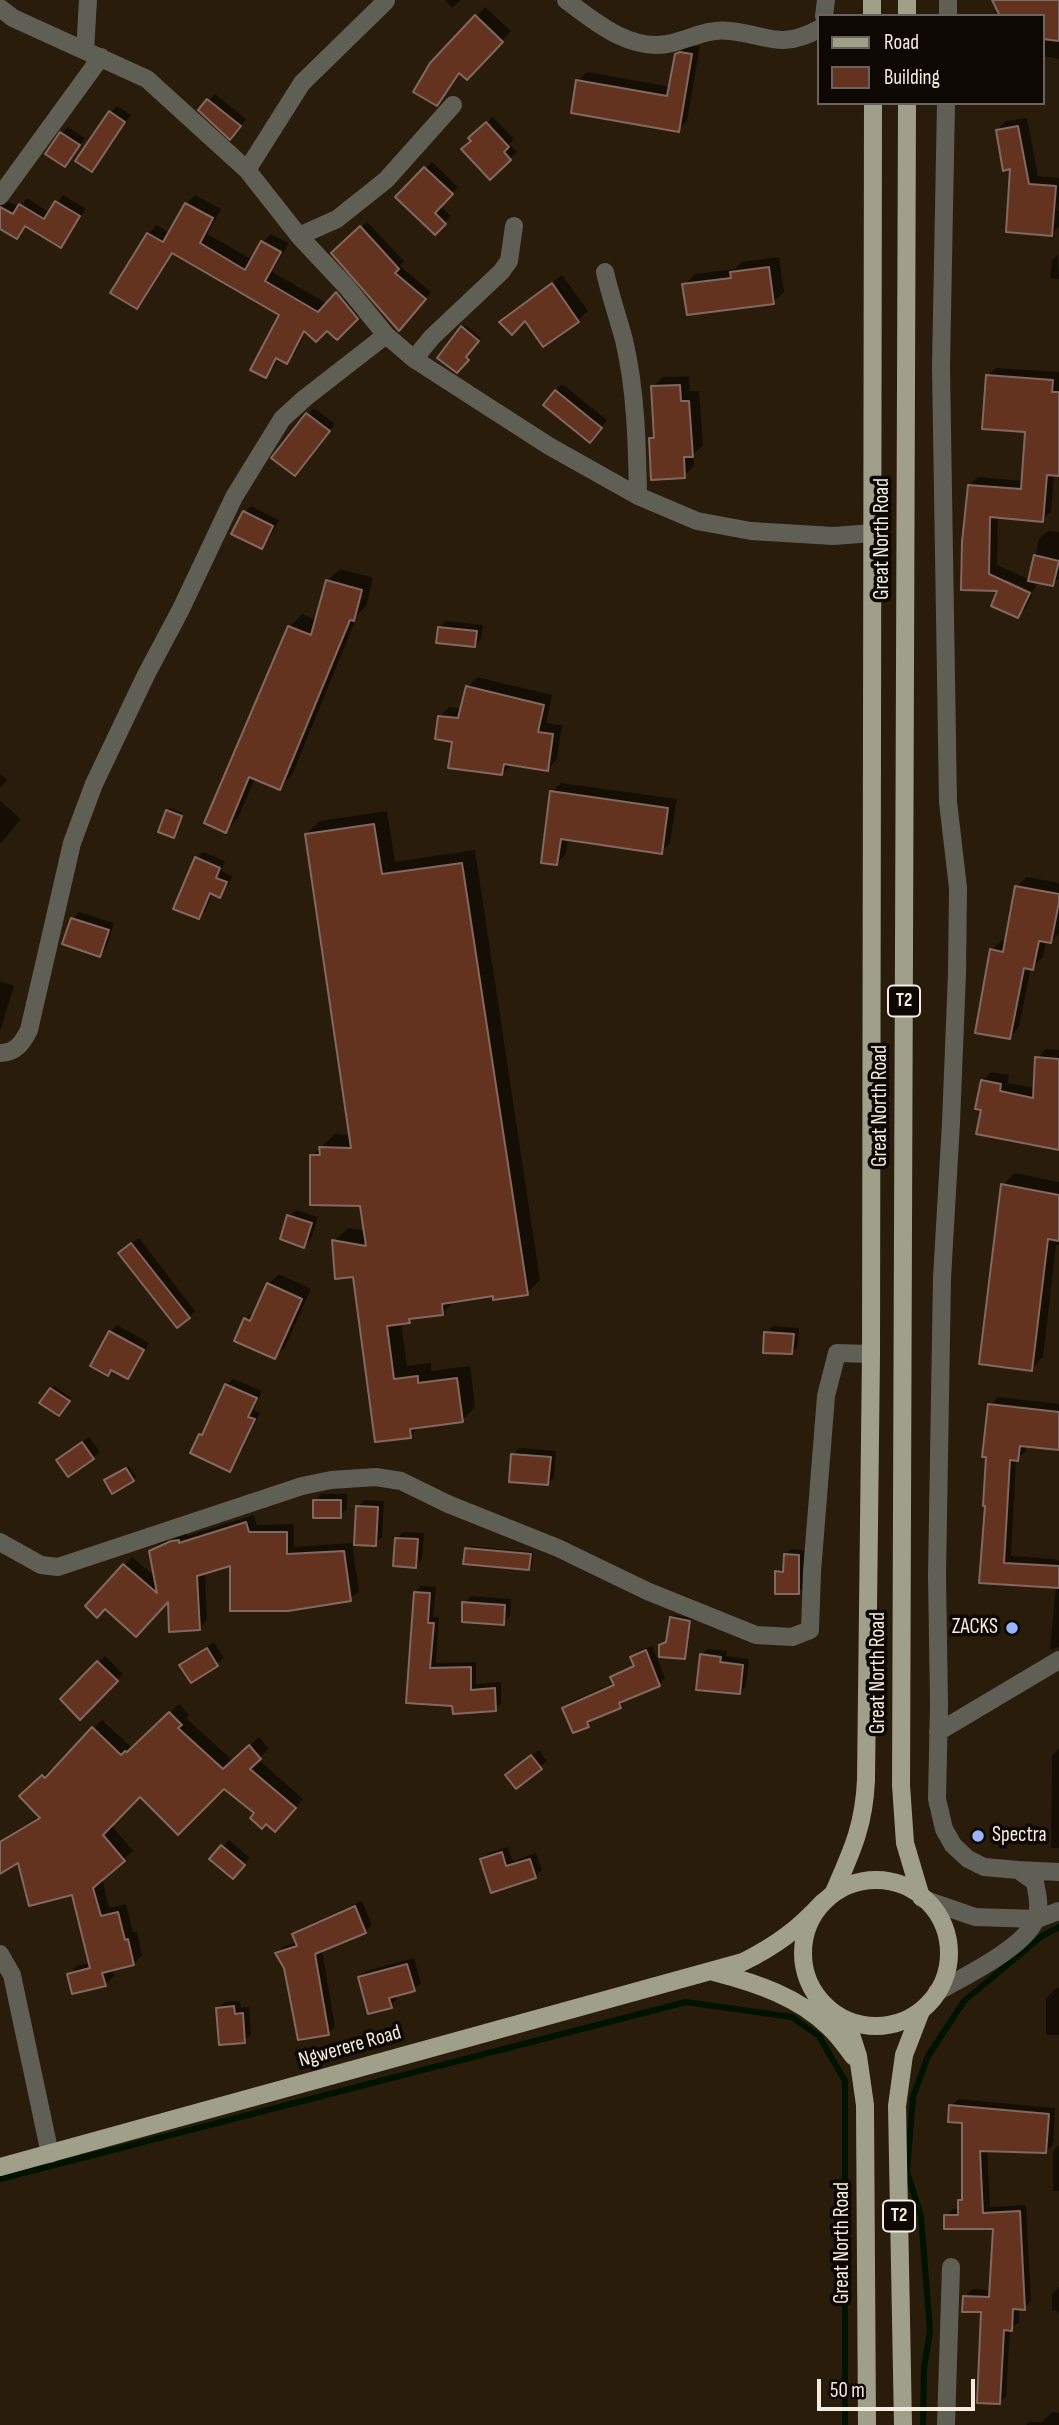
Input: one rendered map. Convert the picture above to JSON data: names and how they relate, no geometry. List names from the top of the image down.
{
  "streets": {
    "main road": ["Great North Road", "T2", "Ngwerere Road"]
  },
  "crossings": [
    ["Great North Road", "T2"],
    ["Great North Road", "Ngwerere Road"],
    ["T2", "Ngwerere Road"]
  ],
  "places": ["ZACKS", "Spectra"],
  "legend": ["Road", "Building"],
  "scale_bar": "50 m"
}
